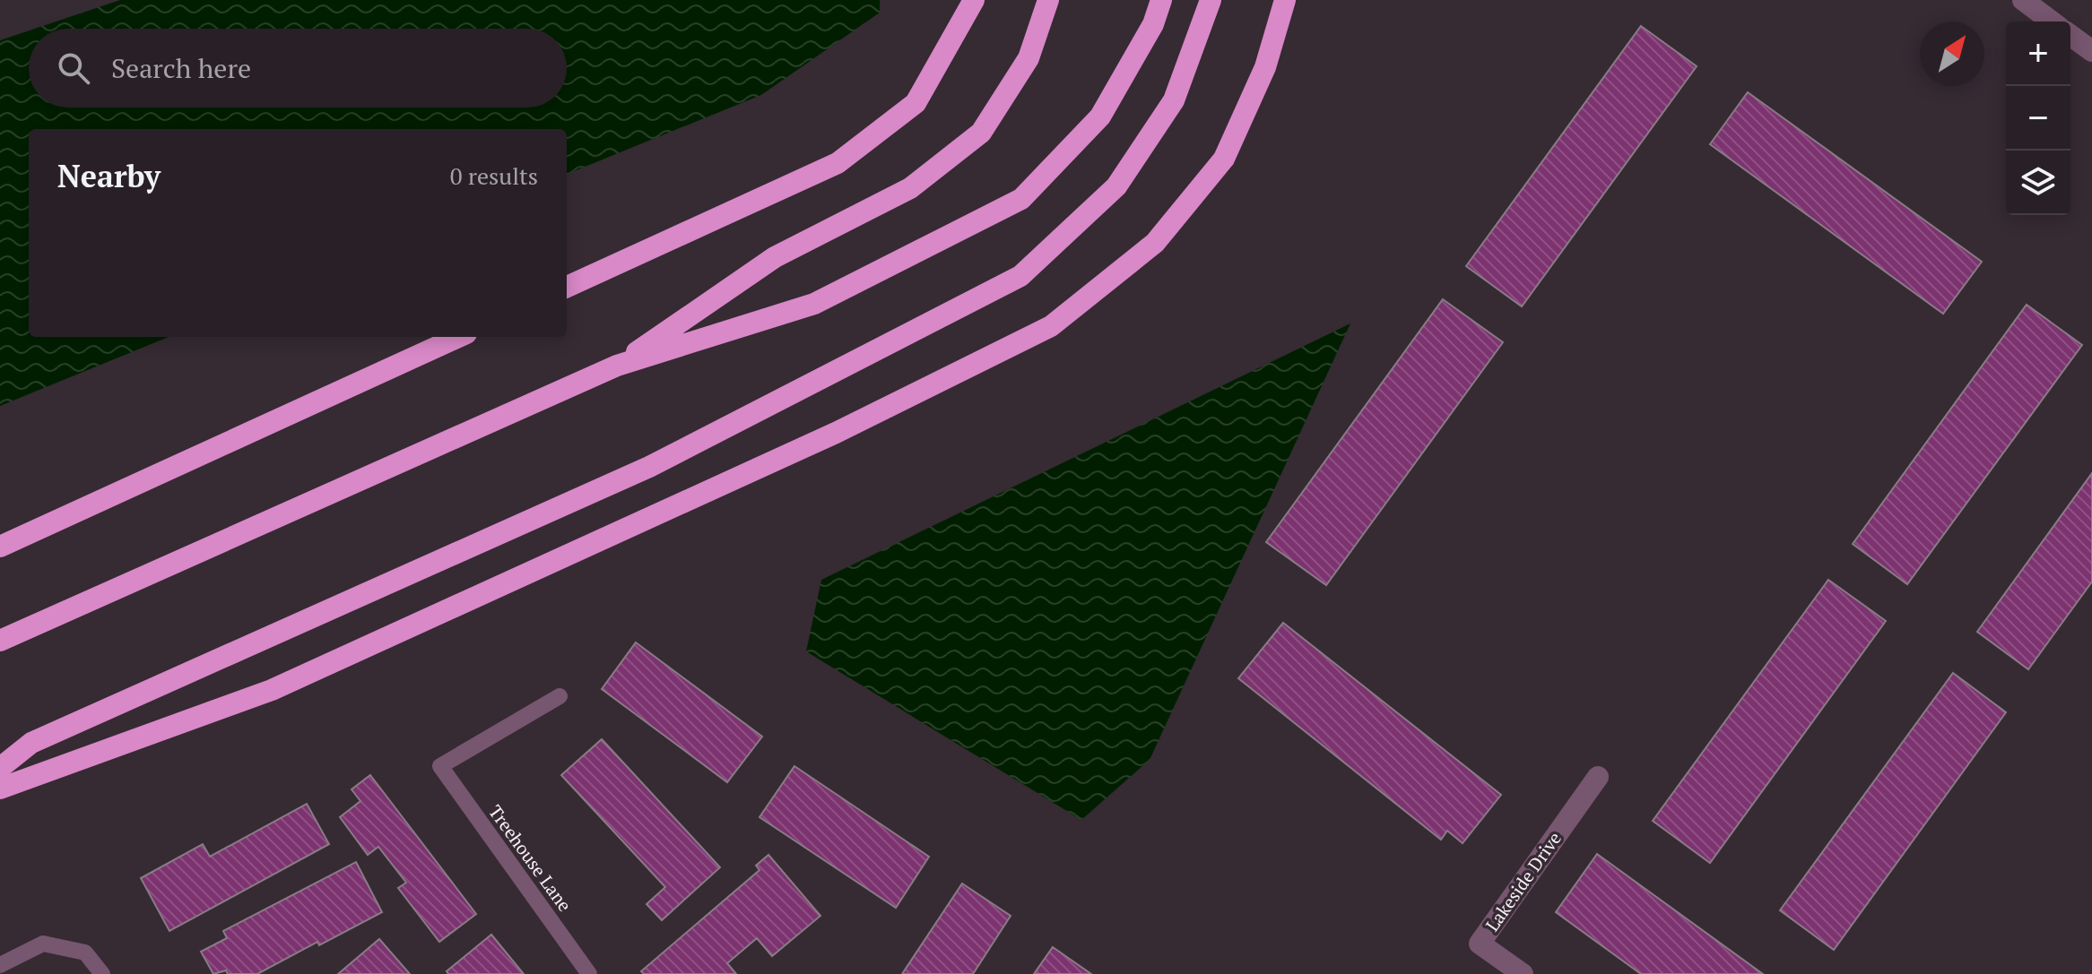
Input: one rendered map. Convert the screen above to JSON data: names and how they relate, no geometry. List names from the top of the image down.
{
  "streets": {
    "street": ["Lakeside Drive"],
    "lane": ["Treehouse Lane"]
  },
  "north": "top right",
  "page": {
    "map_buttons": ["+", "−"],
    "search": "Search here",
    "heading": ["Nearby", "0 results"]
  }
}
